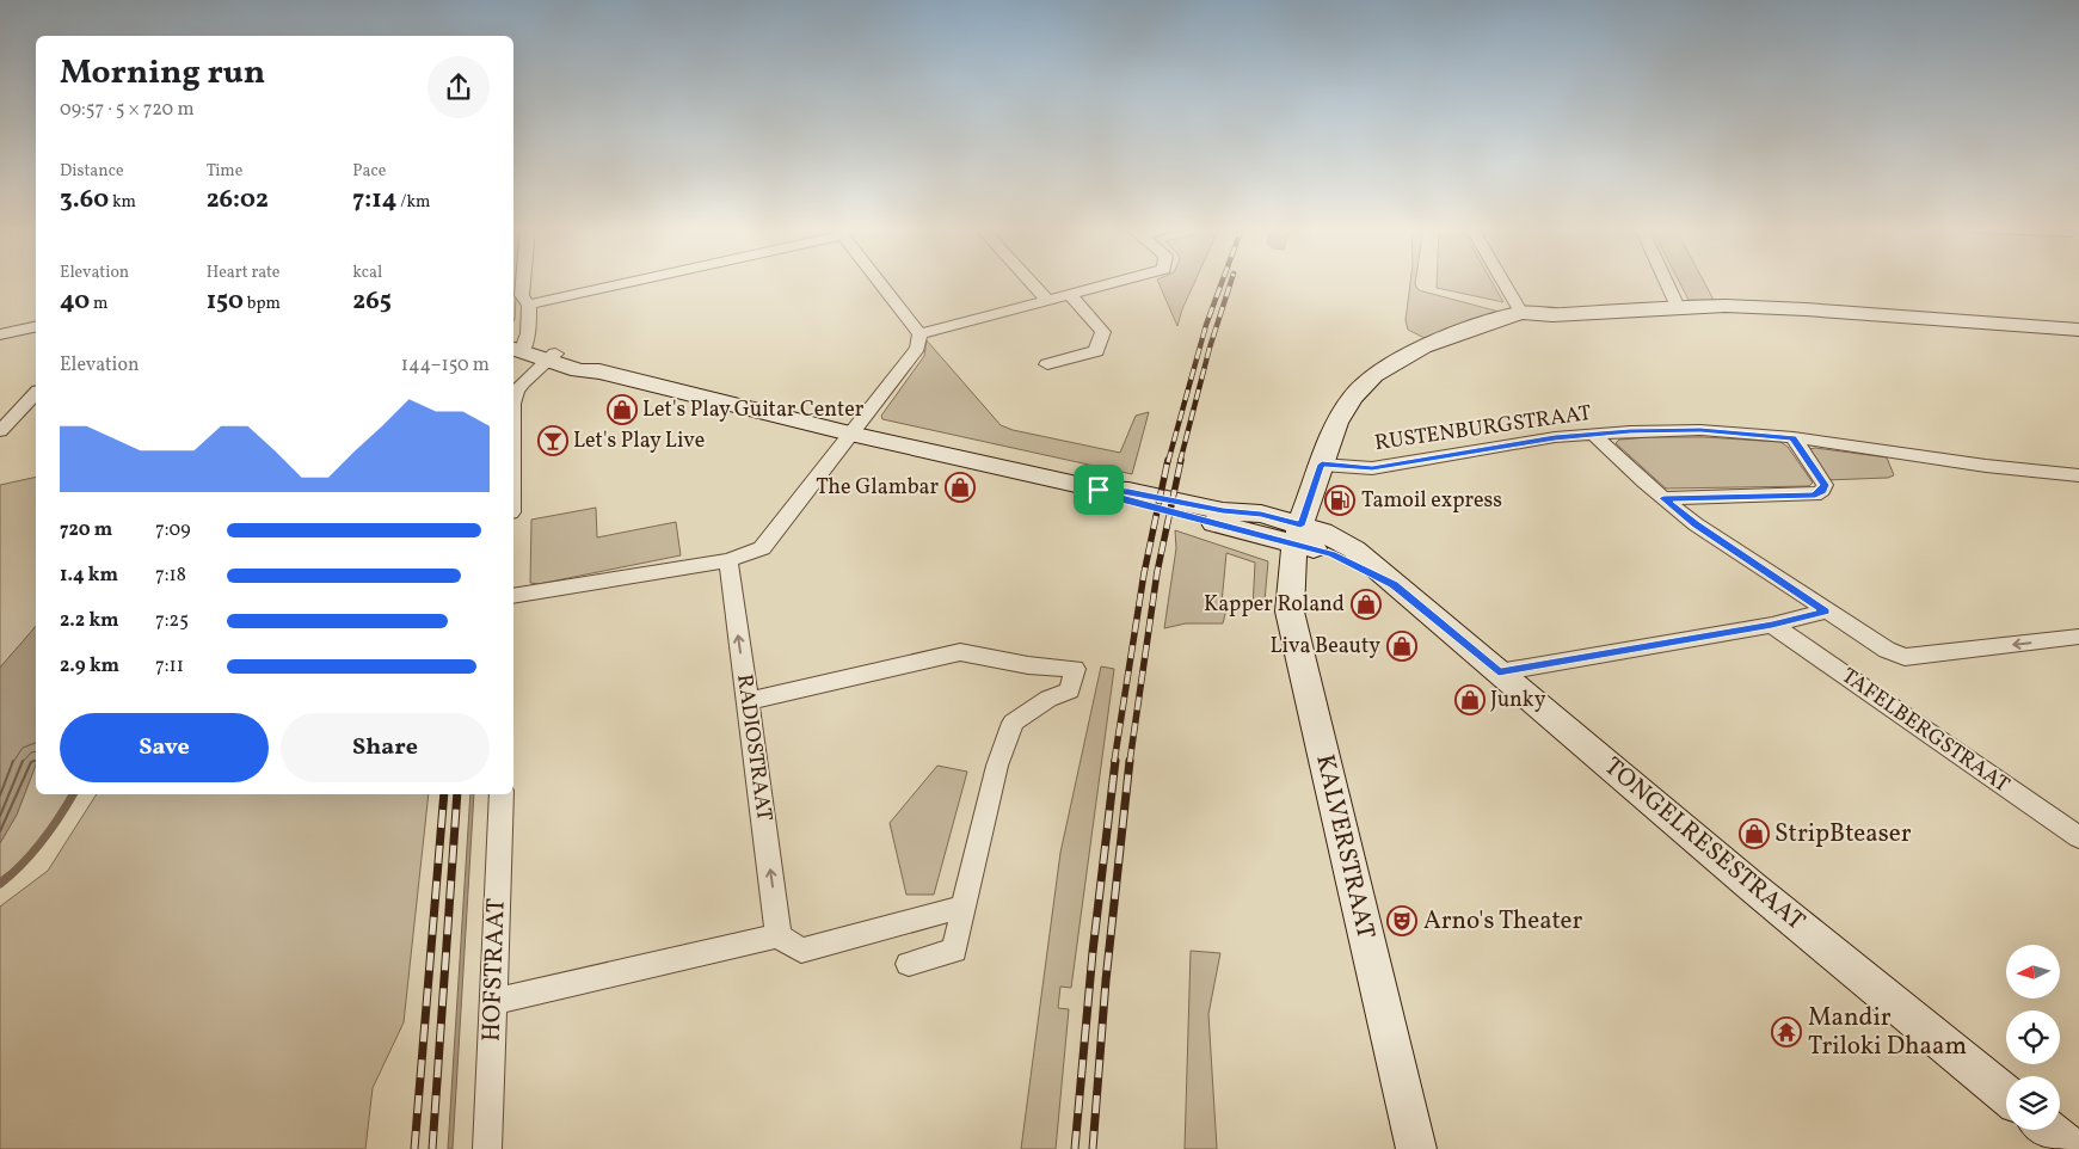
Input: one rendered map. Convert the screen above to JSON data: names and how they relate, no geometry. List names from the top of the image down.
{
  "streets": {
    "street": [
      "RUSTENBURGSTRAAT",
      "TAFELBERGSTRAAT",
      "RADIOSTRAAT",
      "TONGELRESESTRAAT",
      "KALVERSTRAAT",
      "HOFSTRAAT"
    ]
  },
  "crossings": [
    ["RUSTENBURGSTRAAT", "KALVERSTRAAT"],
    ["TONGELRESESTRAAT", "KALVERSTRAAT"]
  ],
  "one_way": ["RADIOSTRAAT"],
  "places": {
    "shop": [
      "Let's Play Guitar Center",
      "The Glambar",
      "Kapper Roland",
      "Liva Beauty",
      "Junky",
      "StripBteaser"
    ],
    "bar": ["Let's Play Live"],
    "fuel station": ["Tamoil express"],
    "theatre": ["Arno's Theater"],
    "temple": ["Mandir Triloki Dhaam"]
  },
  "north": "left",
  "page": {
    "heading": ["Morning run", "09:57 · 5 × 720 m"],
    "stats": [
      ["Distance", "3.60 km"],
      ["Time", "26:02"],
      ["Pace", "7:14 /km"],
      ["Elevation", "40 m"],
      ["Heart rate", "150 bpm"],
      ["kcal", "265"]
    ],
    "chart": ["Elevation", "144–150 m"],
    "list": [
      {
        "name": "720 m",
        "note": "7:09"
      },
      {
        "name": "1.4 km",
        "note": "7:18"
      },
      {
        "name": "2.2 km",
        "note": "7:25"
      },
      {
        "name": "2.9 km",
        "note": "7:11"
      }
    ],
    "buttons": ["Save", "Share"]
  }
}
